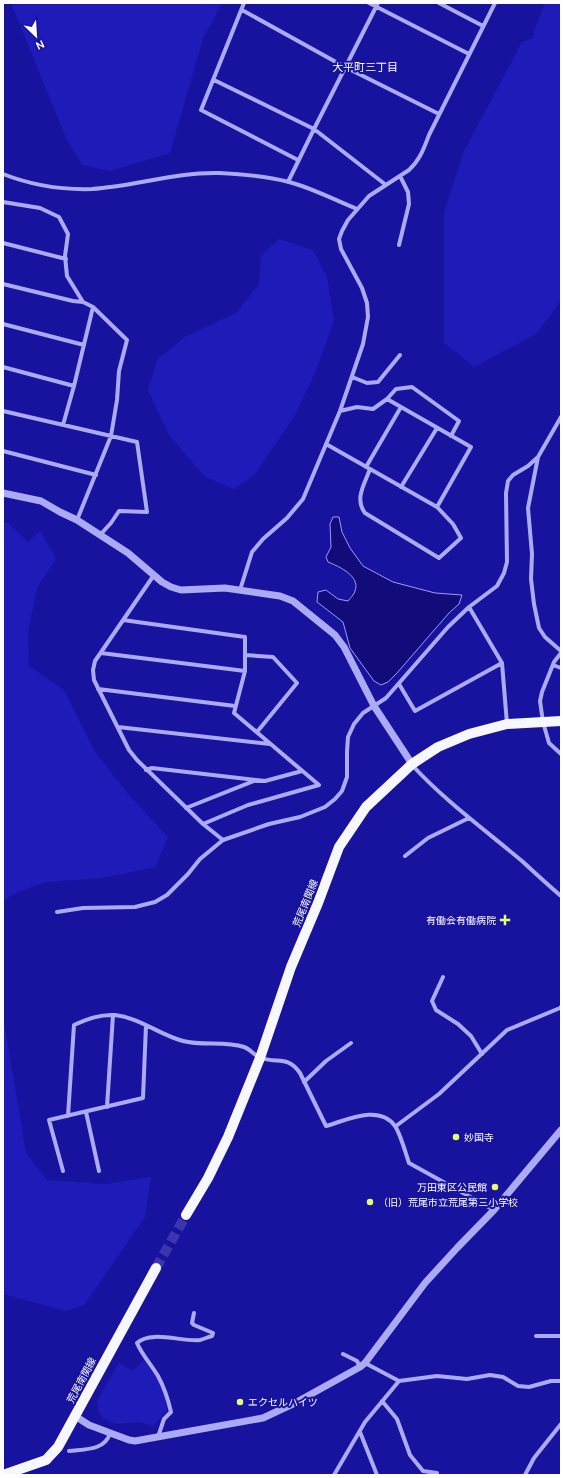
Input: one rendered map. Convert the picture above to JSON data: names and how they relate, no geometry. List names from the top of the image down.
{
  "streets": {
    "main road": ["荒尾南関線"]
  },
  "districts": ["大平町三丁目"],
  "places": {
    "health": ["有働会有働病院"],
    "other": [
      "妙国寺",
      "万田東区公民館",
      "（旧）荒尾市立荒尾第三小学校",
      "エクセルハイツ"
    ]
  },
  "north": "bottom right"
}
